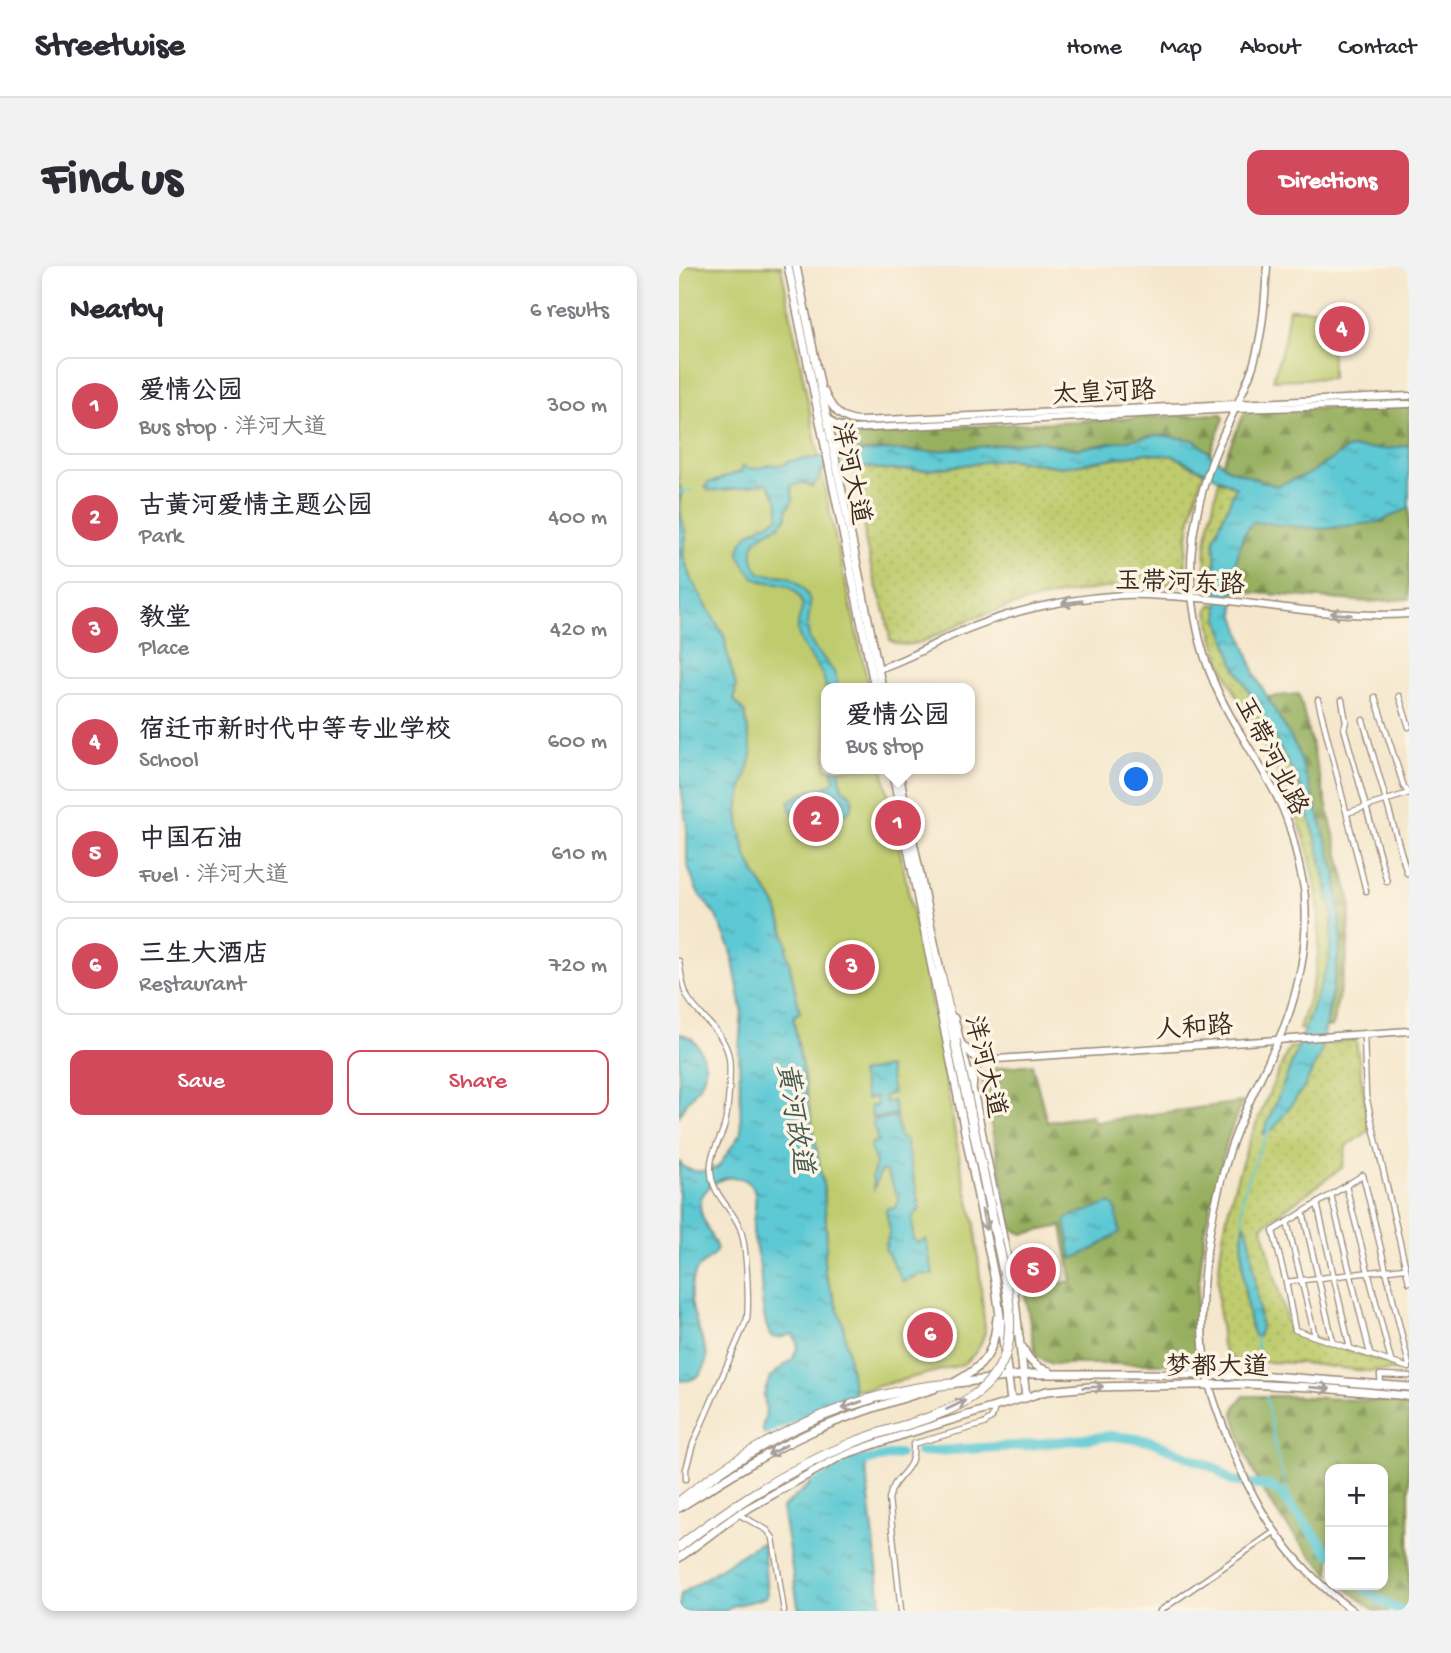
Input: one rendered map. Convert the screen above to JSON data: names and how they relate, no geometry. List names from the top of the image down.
{
  "streets": {
    "main road": ["洋河大道", "梦都大道"],
    "street": [
      "太皇河路",
      "玉带河东路",
      "玉带河北路",
      "人和路"
    ]
  },
  "crossings": [
    ["太皇河路", "洋河大道"],
    ["太皇河路", "玉带河北路"],
    ["洋河大道", "玉带河东路"],
    ["洋河大道", "梦都大道"],
    ["玉带河东路", "玉带河北路"],
    ["玉带河北路", "人和路"],
    ["玉带河北路", "梦都大道"]
  ],
  "one_way": ["玉带河东路"],
  "water": ["黄河故道"],
  "page": {
    "header": "Streetwise",
    "nav": [
      "Home",
      "Map",
      "About",
      "Contact"
    ],
    "buttons": [
      "Directions",
      ["Save", "Share"]
    ],
    "title": "Find us",
    "heading": ["Nearby", "6 results"],
    "pins": [
      "4",
      "2",
      "1",
      "3",
      "5",
      "6"
    ],
    "list": [
      {
        "mark": "1",
        "name": "爱情公园",
        "note": "Bus stop · 洋河大道",
        "value": "300 m"
      },
      {
        "mark": "2",
        "name": "古黄河爱情主题公园",
        "note": "Park",
        "value": "400 m"
      },
      {
        "mark": "3",
        "name": "教堂",
        "note": "Place",
        "value": "420 m"
      },
      {
        "mark": "4",
        "name": "宿迁市新时代中等专业学校",
        "note": "School",
        "value": "600 m"
      },
      {
        "mark": "5",
        "name": "中国石油",
        "note": "Fuel · 洋河大道",
        "value": "610 m"
      },
      {
        "mark": "6",
        "name": "三生大酒店",
        "note": "Restaurant",
        "value": "720 m"
      }
    ],
    "popup": ["爱情公园", "Bus stop"],
    "map_buttons": ["+", "−"]
  }
}
